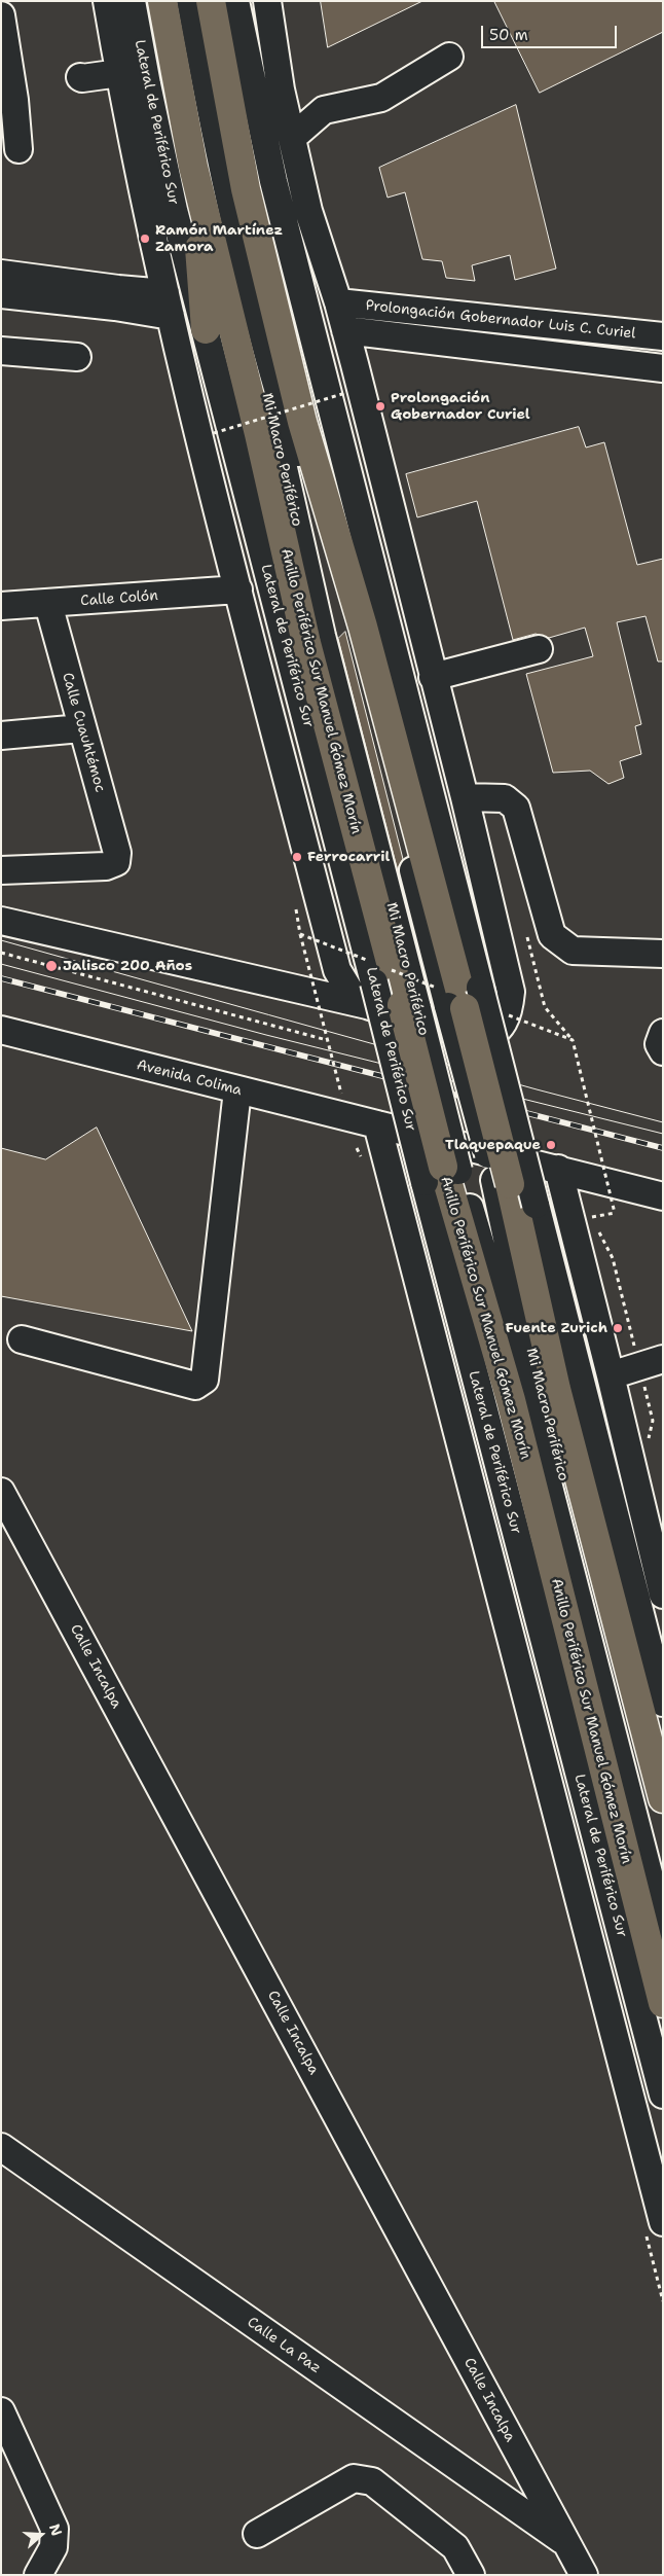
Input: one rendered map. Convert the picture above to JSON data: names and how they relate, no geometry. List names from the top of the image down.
{
  "streets": {
    "highway": ["Anillo Periférico Sur Manuel Gómez Morín"],
    "street": [
      "Lateral de Periférico Sur",
      "Prolongación Gobernador Luis C. Curiel",
      "Mi Macro Periférico",
      "Calle Colón",
      "Calle Cuauhtémoc",
      "Avenida Colima",
      "Calle Incalpa",
      "Calle La Paz"
    ]
  },
  "crossings": [
    ["Lateral de Periférico Sur", "Mi Macro Periférico"],
    ["Lateral de Periférico Sur", "Anillo Periférico Sur Manuel Gómez Morín"],
    ["Mi Macro Periférico", "Anillo Periférico Sur Manuel Gómez Morín"],
    ["Calle Colón", "Calle Cuauhtémoc"],
    ["Calle Incalpa", "Calle La Paz"]
  ],
  "places": [
    "Ramón Martínez Zamora",
    "Prolongación Gobernador Curiel",
    "Ferrocarril",
    "Jalisco 200 Años",
    "Tlaquepaque",
    "Fuente Zurich"
  ],
  "scale_bar": "50 m",
  "north": "right"
}
